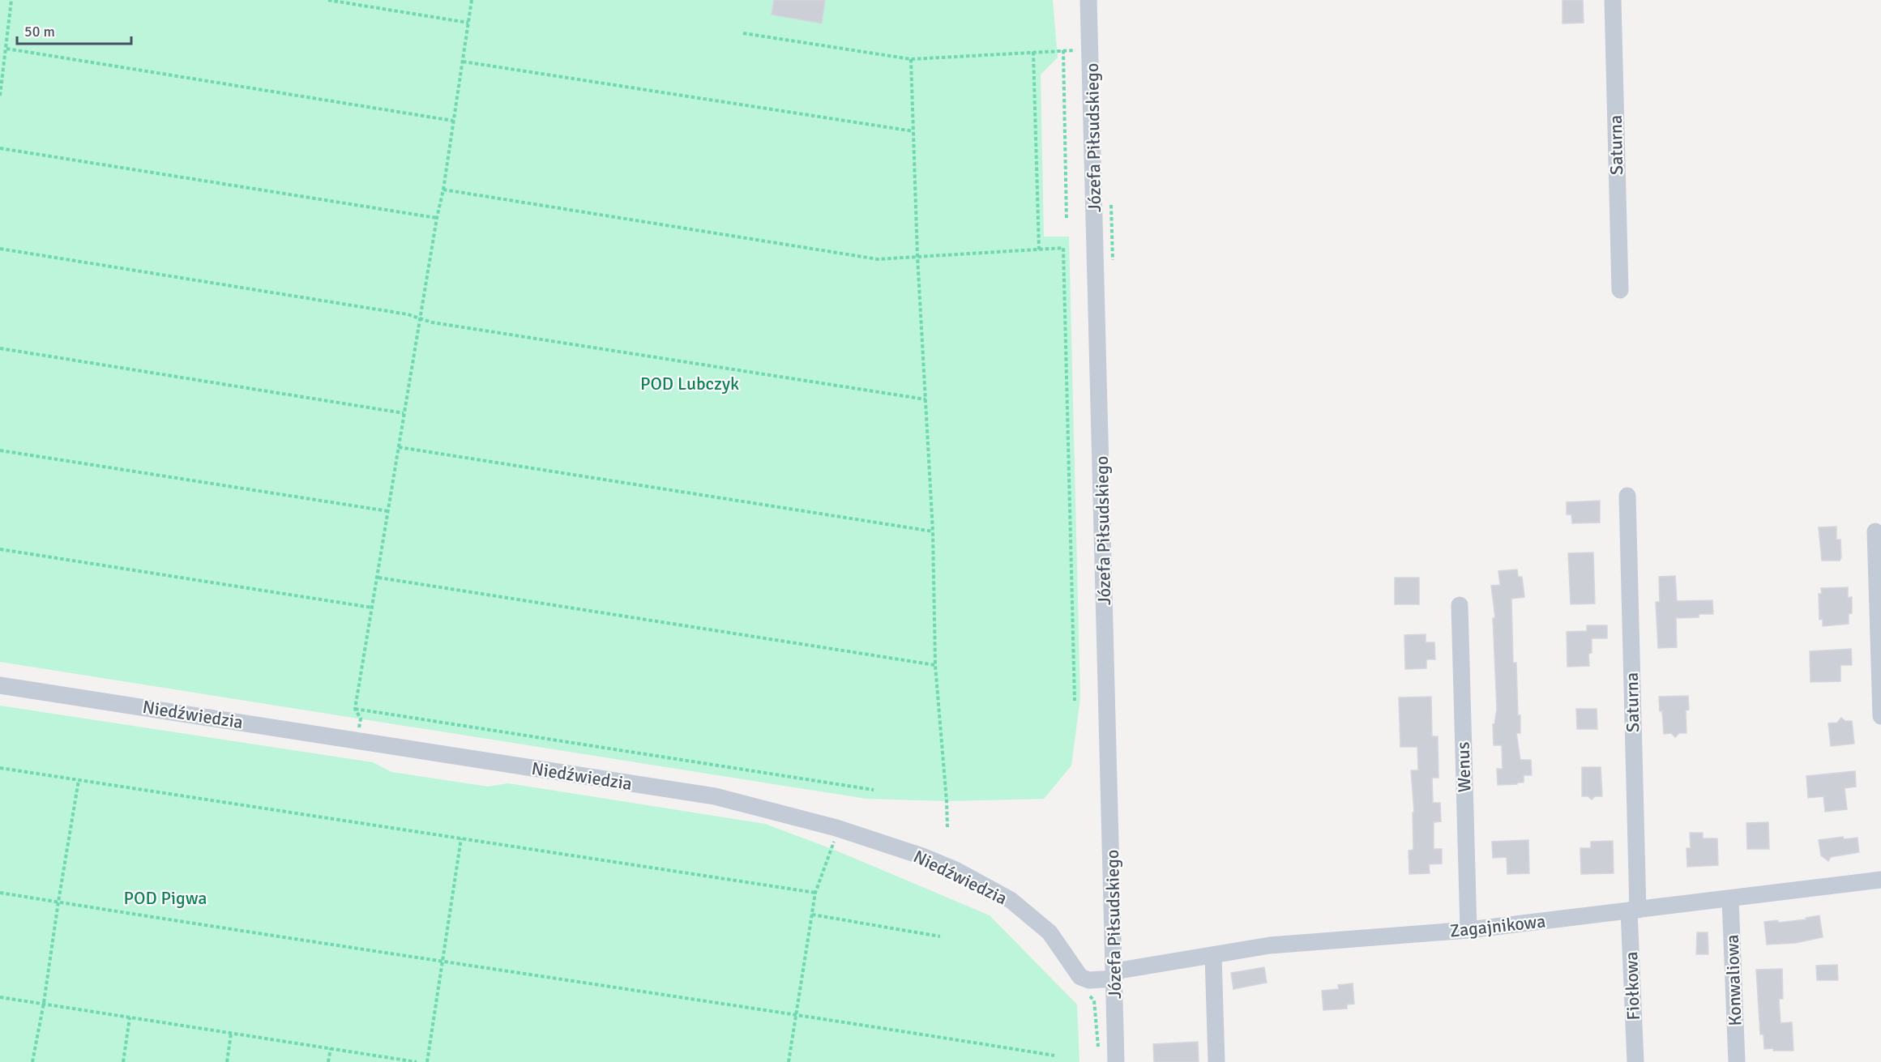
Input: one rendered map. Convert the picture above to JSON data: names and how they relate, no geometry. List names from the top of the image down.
{
  "streets": {
    "street": [
      "Józefa Piłsudskiego",
      "Saturna",
      "Niedźwiedzia",
      "Wenus",
      "Zagajnikowa",
      "Konwaliowa",
      "Fiołkowa"
    ]
  },
  "crossings": [
    ["Józefa Piłsudskiego", "Niedźwiedzia"],
    ["Józefa Piłsudskiego", "Zagajnikowa"],
    ["Saturna", "Zagajnikowa"],
    ["Saturna", "Fiołkowa"],
    ["Niedźwiedzia", "Zagajnikowa"],
    ["Wenus", "Zagajnikowa"],
    ["Zagajnikowa", "Konwaliowa"],
    ["Zagajnikowa", "Fiołkowa"]
  ],
  "parks": ["POD Lubczyk", "POD Pigwa"],
  "scale_bar": "50 m"
}
